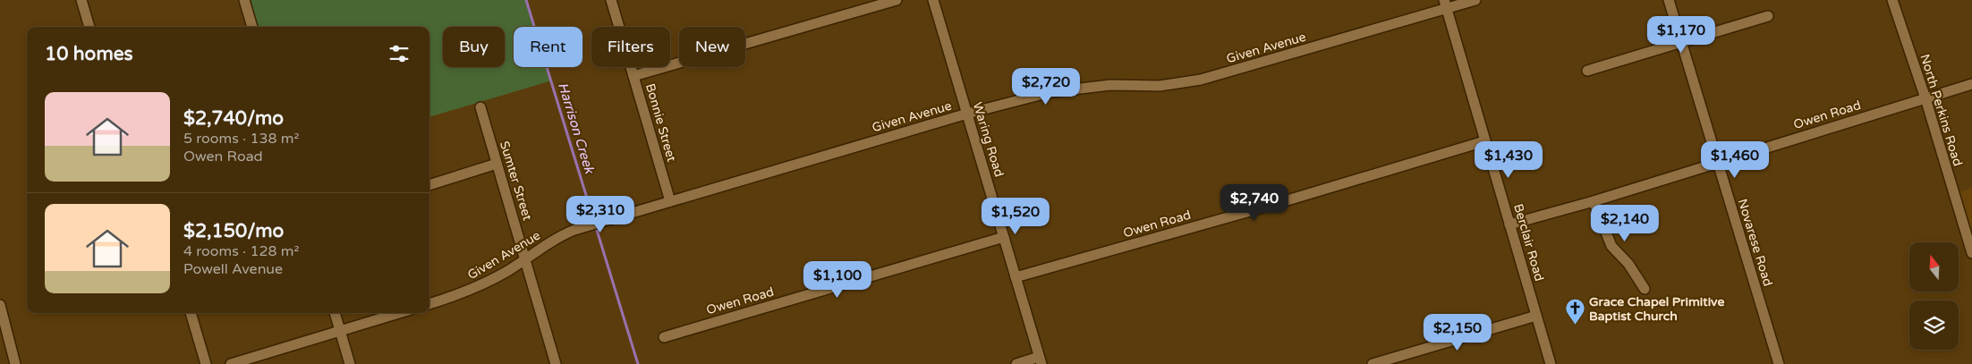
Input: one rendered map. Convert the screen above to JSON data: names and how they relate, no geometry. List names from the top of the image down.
{
  "streets": {
    "street": [
      "Given Avenue",
      "North Perkins Road",
      "Owen Road",
      "Bonnie Street",
      "Waring Road",
      "Sumter Street",
      "Berclair Road",
      "Novarese Road"
    ]
  },
  "crossings": [
    ["Given Avenue", "Bonnie Street"],
    ["Given Avenue", "Waring Road"],
    ["Given Avenue", "Sumter Street"],
    ["Given Avenue", "Berclair Road"],
    ["North Perkins Road", "Owen Road"],
    ["Owen Road", "Waring Road"],
    ["Owen Road", "Berclair Road"],
    ["Owen Road", "Novarese Road"]
  ],
  "water": ["Harrison Creek"],
  "places": {
    "church": ["Grace Chapel Primitive Baptist Church"]
  },
  "north": "top",
  "page": {
    "price": [
      "$1,170",
      "$2,720",
      "$1,430",
      "$1,460",
      "$2,740",
      "$2,310",
      "$1,520",
      "$2,140",
      "$1,100",
      "$2,150"
    ],
    "chip": [
      "Buy",
      "Rent",
      "Filters",
      "New"
    ],
    "heading": "10 homes",
    "list": [
      {
        "name": "$2,740/mo",
        "note": "5 rooms · 138 m² · Owen Road"
      },
      {
        "name": "$2,150/mo",
        "note": "4 rooms · 128 m² · Powell Avenue"
      }
    ]
  }
}
